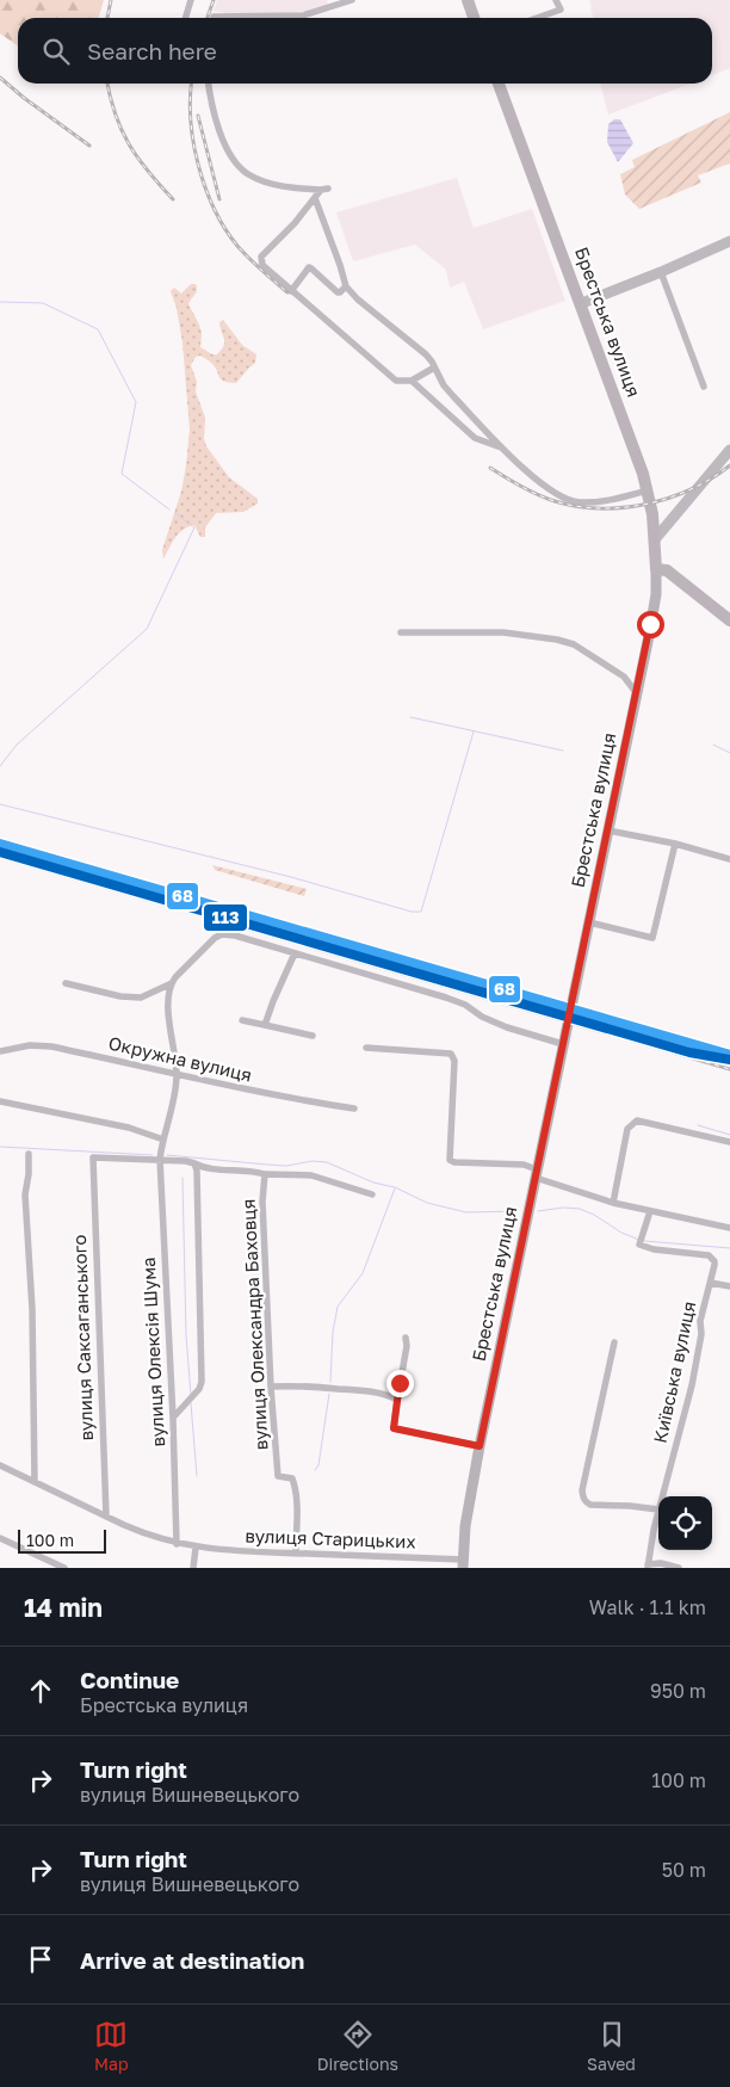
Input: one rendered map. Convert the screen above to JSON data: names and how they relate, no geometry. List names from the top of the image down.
{
  "streets": {
    "highway": ["Брестська вулиця"],
    "street": [
      "Окружна вулиця",
      "вулиця Олександра Баховця",
      "вулиця Саксаганського",
      "вулиця Олексія Шума",
      "Київська вулиця",
      "вулиця Старицьких"
    ]
  },
  "crossings": [
    ["Брестська вулиця", "вулиця Старицьких"],
    ["Окружна вулиця", "вулиця Олексія Шума"],
    ["вулиця Олександра Баховця", "вулиця Старицьких"],
    ["вулиця Саксаганського", "вулиця Олексія Шума"],
    ["вулиця Саксаганського", "вулиця Старицьких"],
    ["вулиця Олексія Шума", "вулиця Старицьких"]
  ],
  "lines": ["transit line 68", "transit line 113"],
  "scale_bar": "100 m",
  "page": {
    "search": "Search here",
    "scale": "100 m",
    "heading": ["14 min", "Walk · 1.1 km"],
    "list": [
      ["Continue", "Брестська вулиця", "950 m"],
      ["Turn right", "вулиця Вишневецького", "100 m"],
      ["Turn right", "вулиця Вишневецького", "50 m"],
      "Arrive at destination"
    ],
    "nav": ["Map", "Directions", "Saved"]
  }
}
